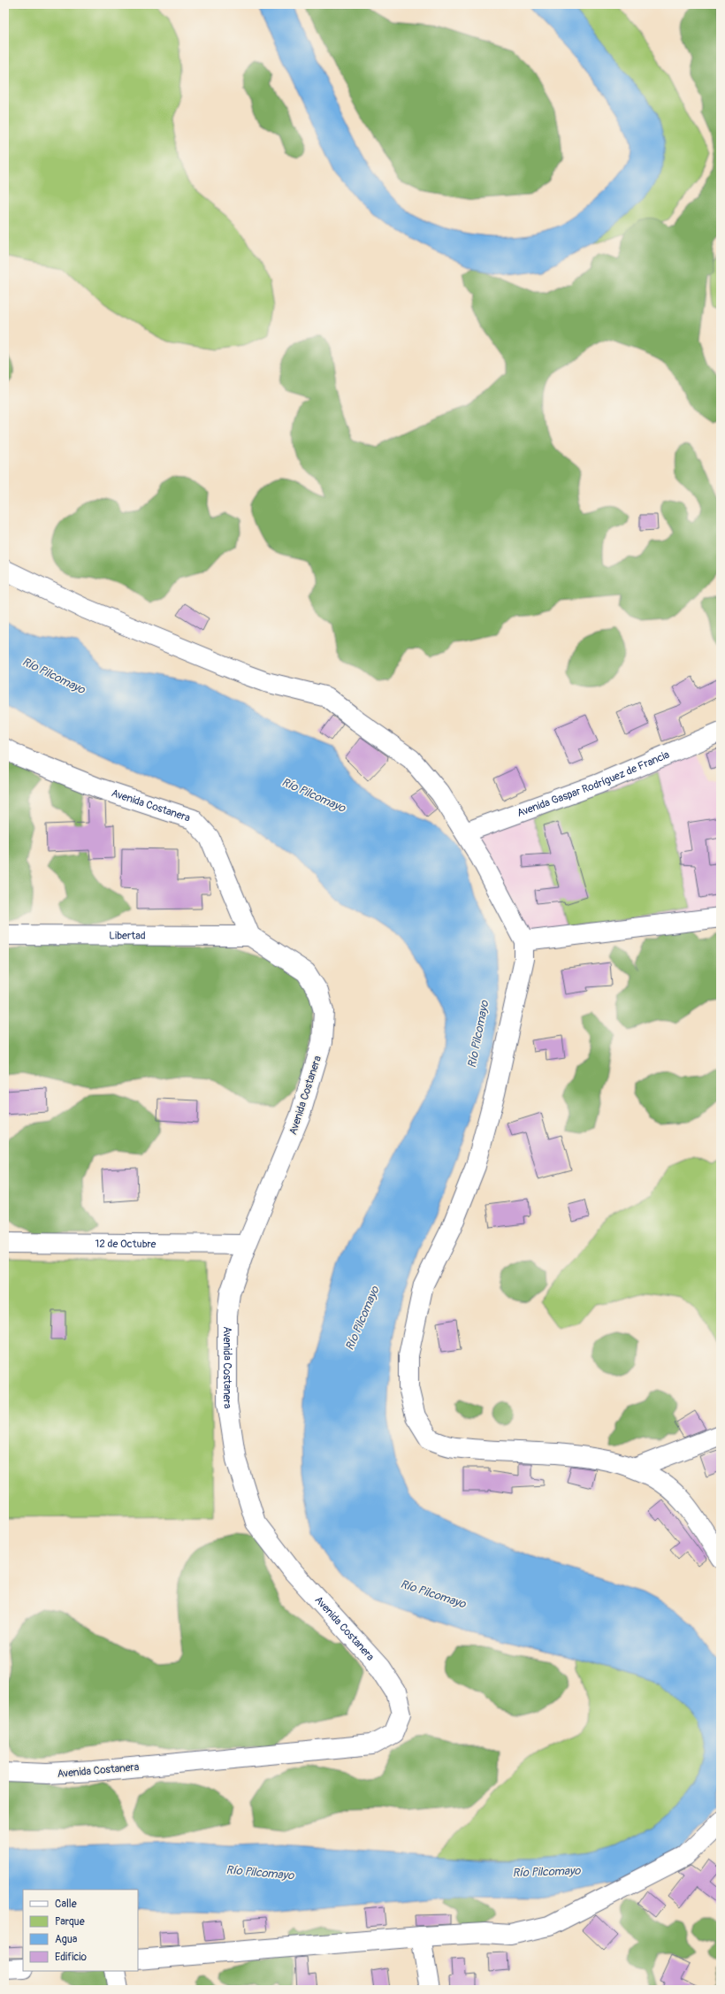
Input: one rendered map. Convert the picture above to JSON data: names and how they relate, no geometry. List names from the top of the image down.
{
  "streets": {
    "street": [
      "Avenida Gaspar Rodríguez de Francia",
      "Avenida Costanera",
      "Libertad",
      "12 de Octubre"
    ]
  },
  "crossings": [
    ["Avenida Costanera", "Libertad"],
    ["Avenida Costanera", "12 de Octubre"]
  ],
  "water": ["Río Pilcomayo"],
  "legend": [
    "Calle",
    "Parque",
    "Agua",
    "Edificio"
  ]
}
